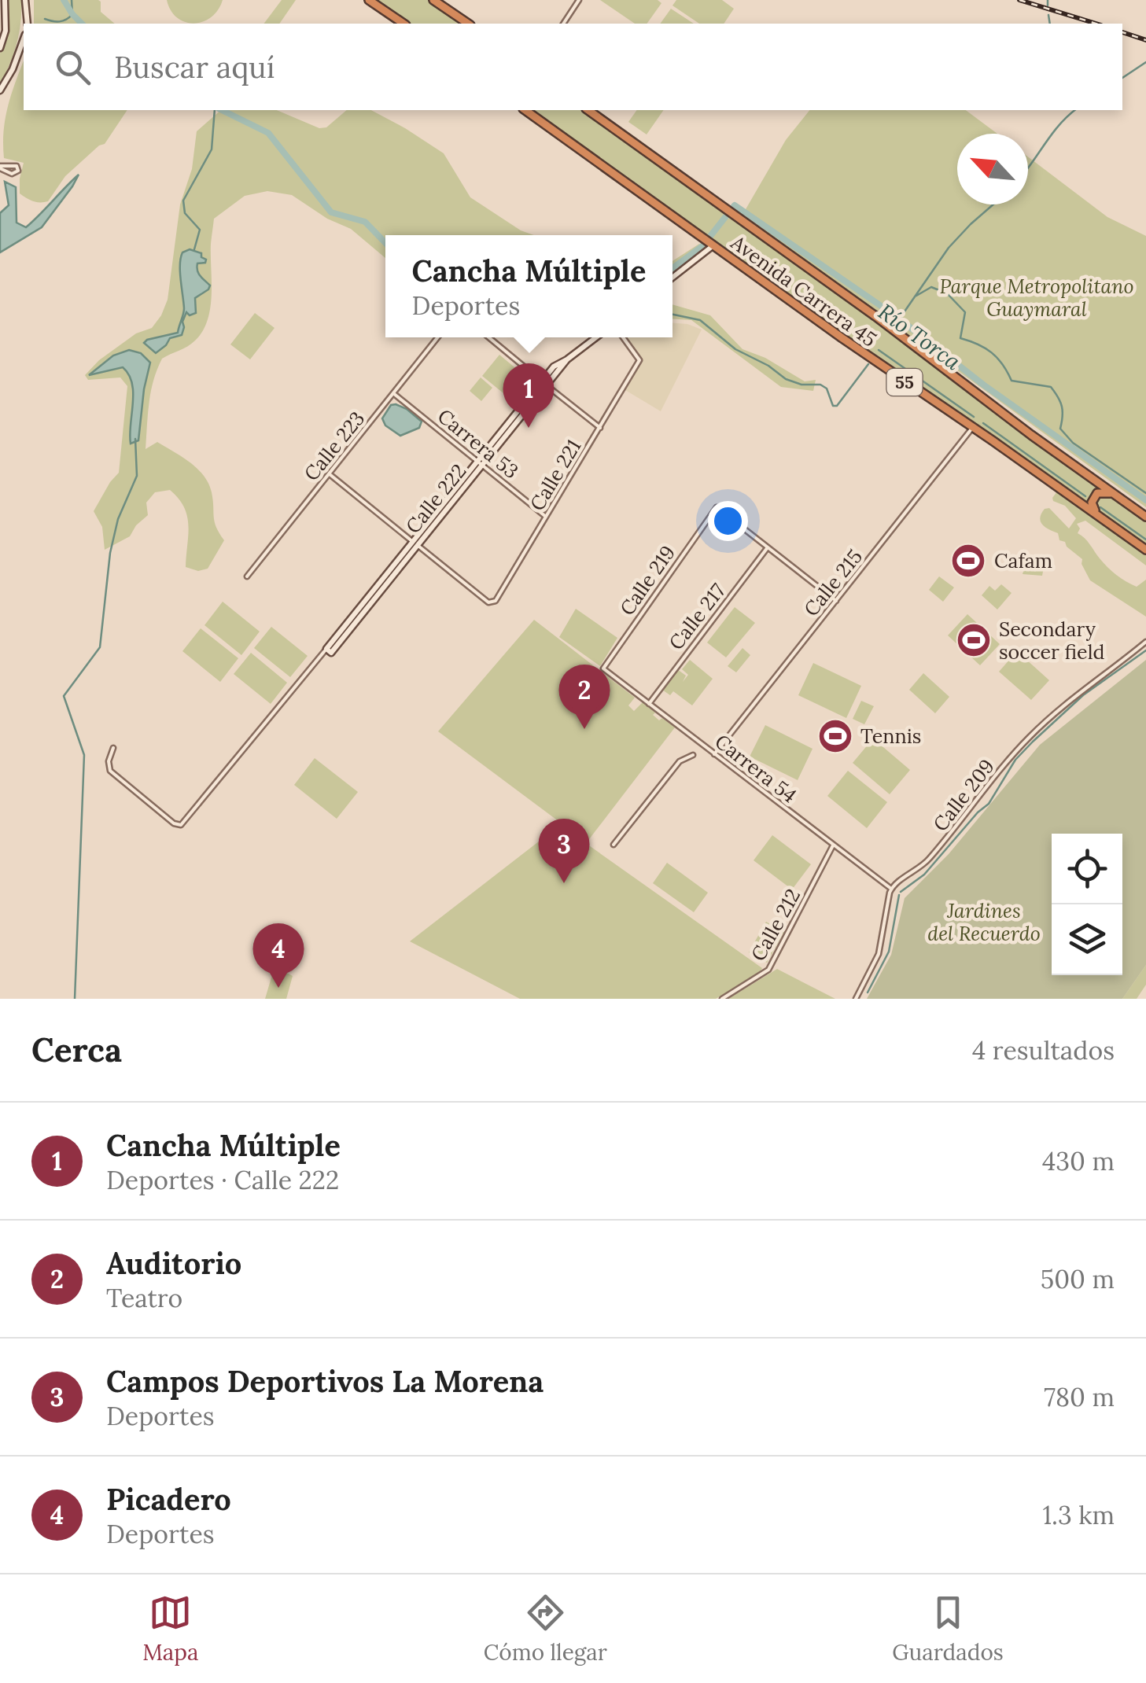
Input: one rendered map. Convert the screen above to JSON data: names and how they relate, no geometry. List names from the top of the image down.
{
  "streets": {
    "highway": ["Avenida Carrera 45", "55"],
    "street": [
      "Carrera 53",
      "Calle 223",
      "Calle 221",
      "Calle 222",
      "Calle 219",
      "Calle 215",
      "Calle 217",
      "Carrera 54",
      "Calle 209",
      "Calle 212"
    ]
  },
  "crossings": [
    ["Avenida Carrera 45", "Calle 215"],
    ["Carrera 53", "Calle 223"],
    ["Carrera 53", "Calle 221"],
    ["Carrera 53", "Calle 222"],
    ["Calle 221", "Calle 222"],
    ["Calle 219", "Calle 217"],
    ["Calle 219", "Carrera 54"],
    ["Calle 215", "Carrera 54"],
    ["Calle 217", "Carrera 54"],
    ["Carrera 54", "Calle 209"],
    ["Carrera 54", "Calle 212"]
  ],
  "water": ["Río Torca"],
  "parks": ["Parque Metropolitano Guaymaral", "Jardines del Recuerdo"],
  "places": {
    "sports": ["Cafam", "Secondary soccer field", "Tennis"]
  },
  "north": "top left",
  "page": {
    "search": "Buscar aquí",
    "popup": ["Cancha Múltiple", "Deportes"],
    "pins": [
      "1",
      "2",
      "3",
      "4"
    ],
    "heading": ["Cerca", "4 resultados"],
    "list": [
      {
        "mark": "1",
        "name": "Cancha Múltiple",
        "note": "Deportes · Calle 222",
        "value": "430 m"
      },
      {
        "mark": "2",
        "name": "Auditorio",
        "note": "Teatro",
        "value": "500 m"
      },
      {
        "mark": "3",
        "name": "Campos Deportivos La Morena",
        "note": "Deportes",
        "value": "780 m"
      },
      {
        "mark": "4",
        "name": "Picadero",
        "note": "Deportes",
        "value": "1.3 km"
      }
    ],
    "nav": ["Mapa", "Cómo llegar", "Guardados"]
  }
}
